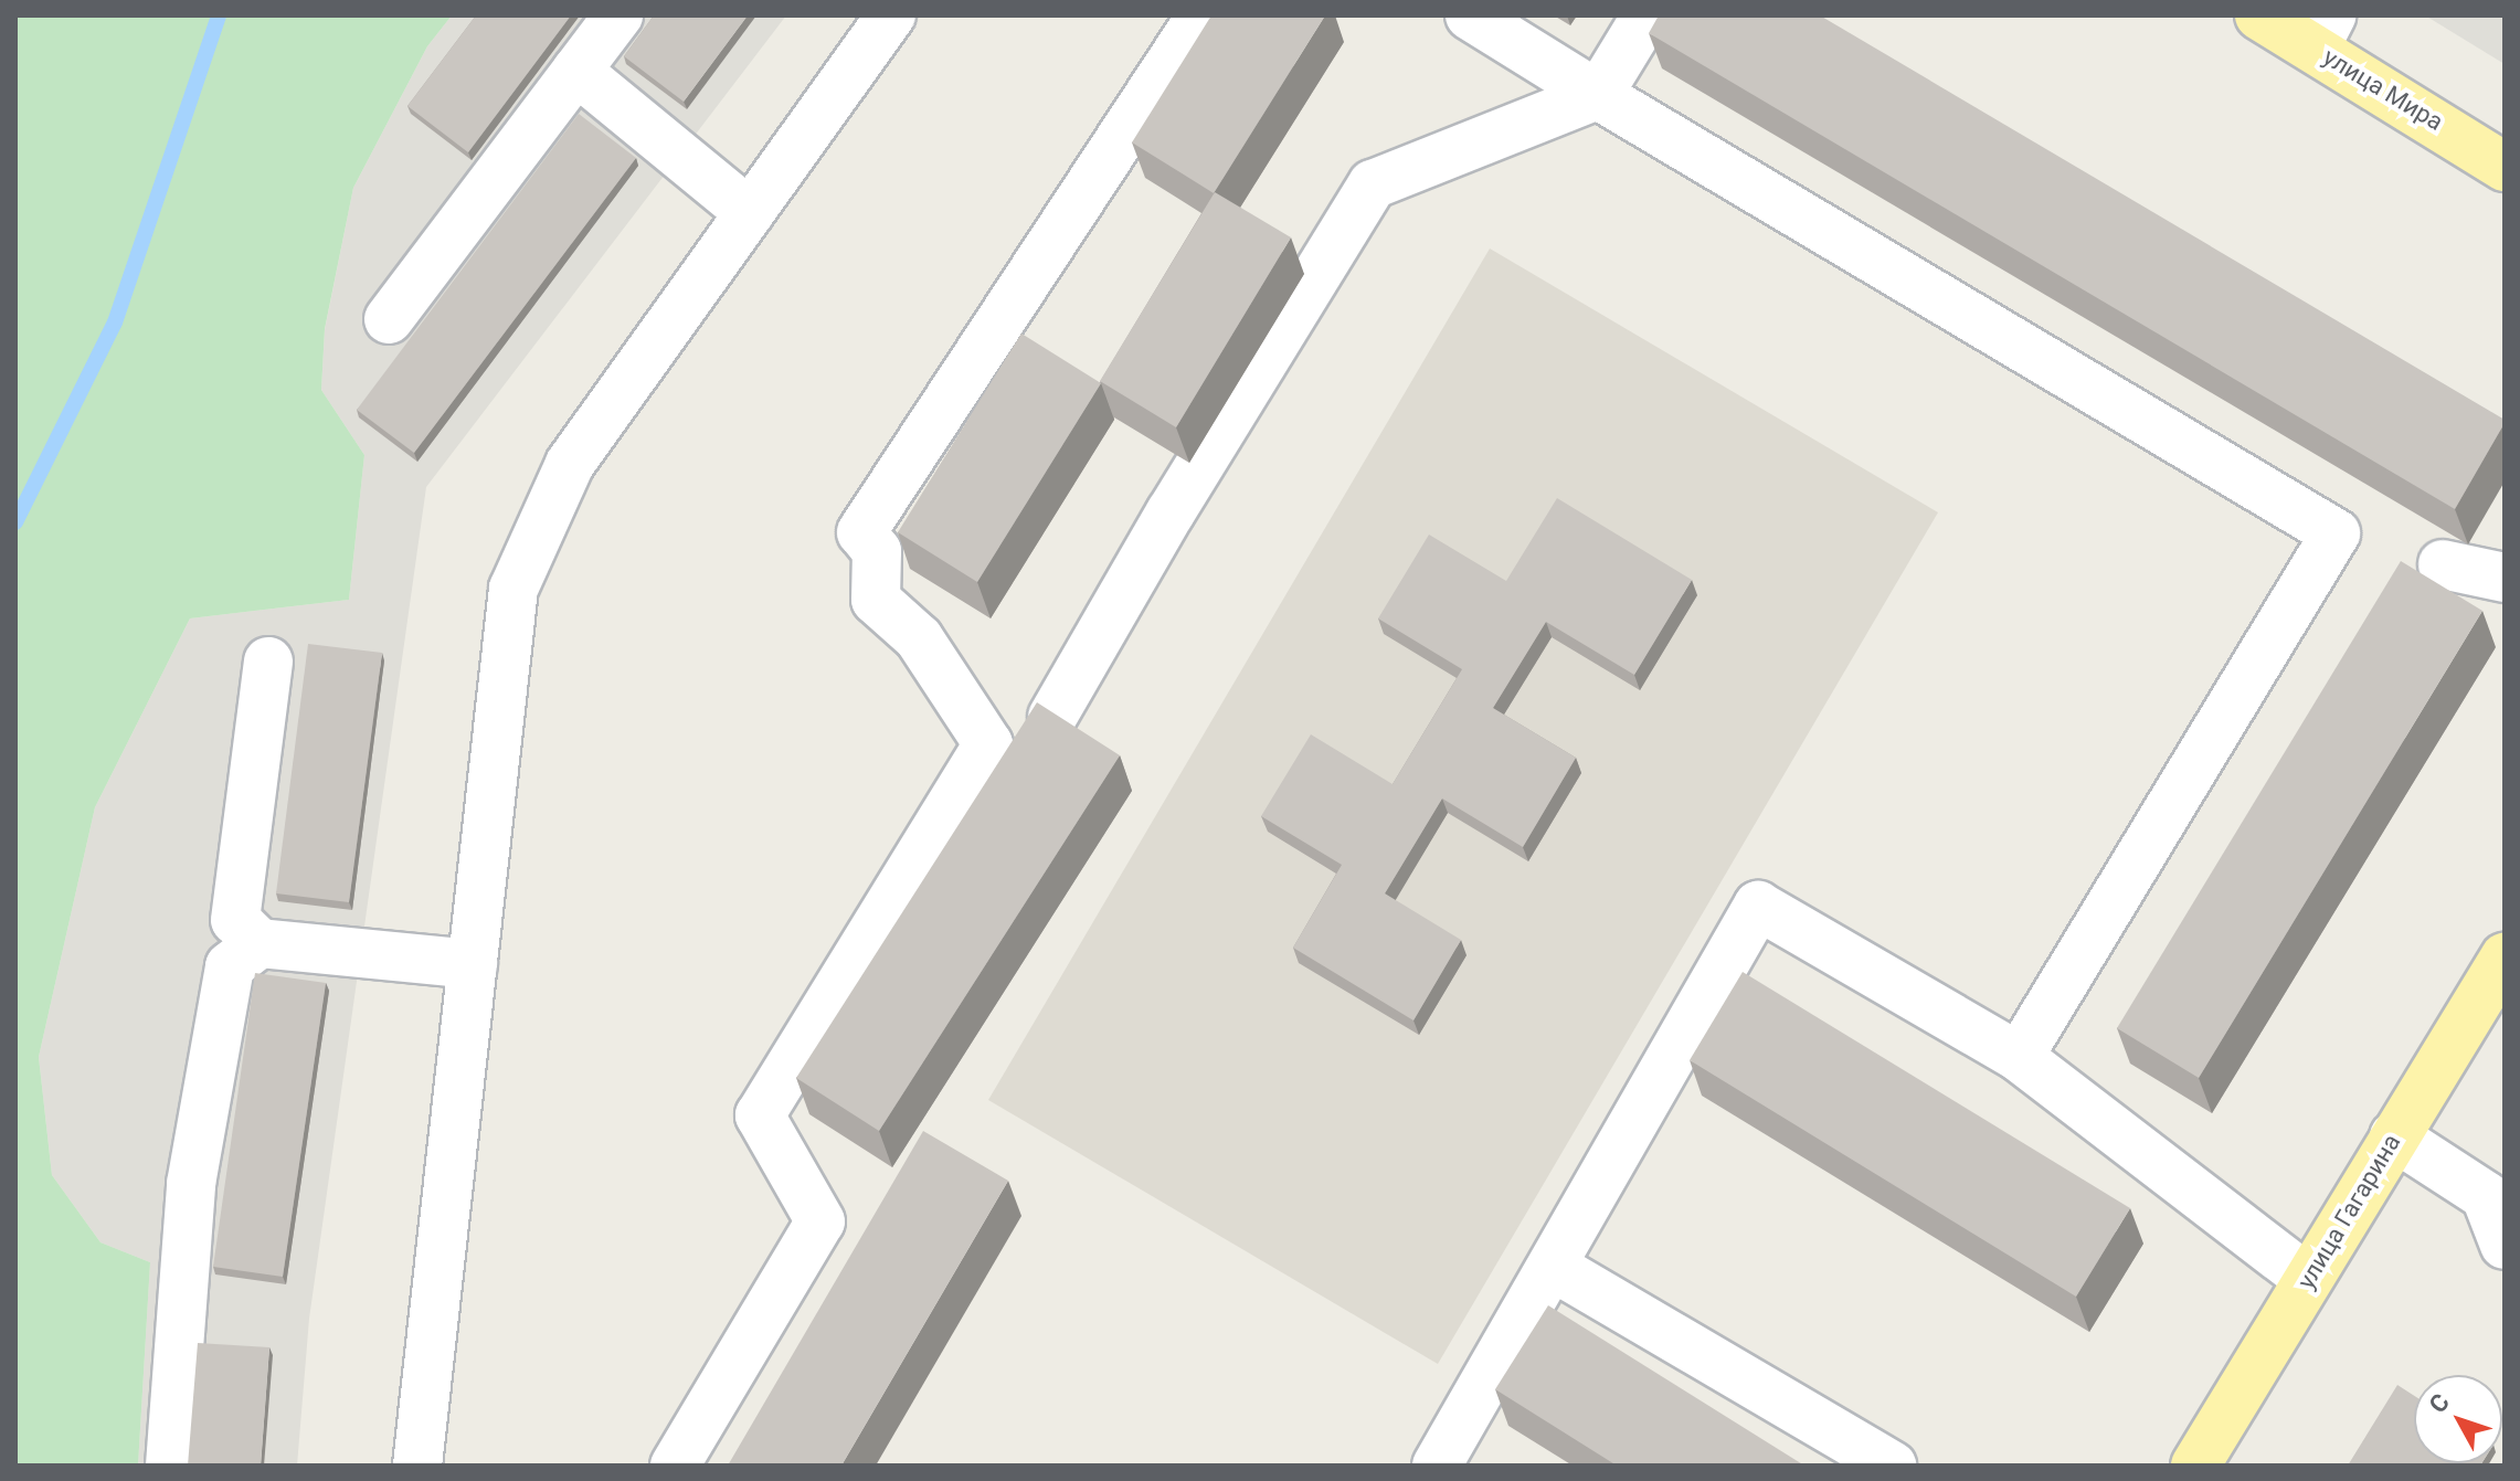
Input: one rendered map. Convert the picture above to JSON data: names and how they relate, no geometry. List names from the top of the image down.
{
  "streets": {
    "main road": ["улица Мира", "улица Гагарина"]
  },
  "north": "top left"
}
